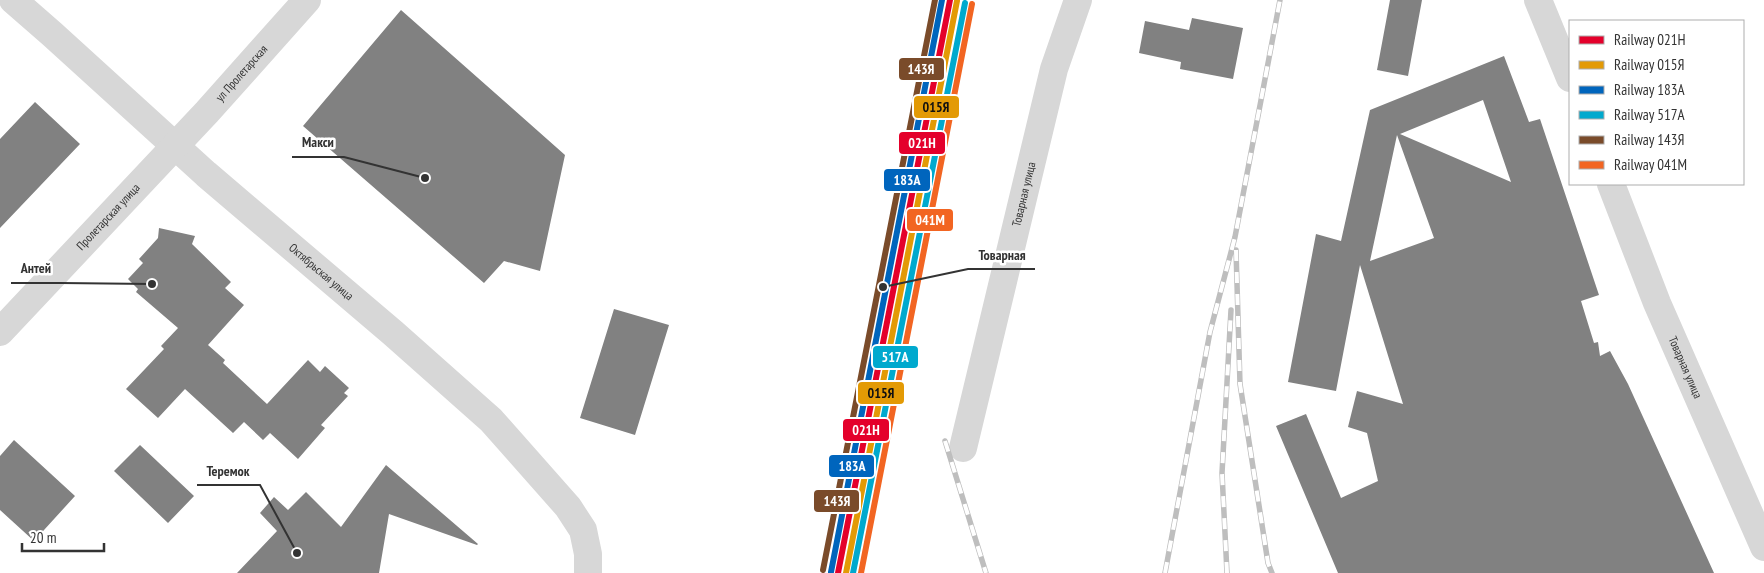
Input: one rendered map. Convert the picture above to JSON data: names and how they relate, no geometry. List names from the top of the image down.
{
  "streets": {
    "street": [
      "ул Пролетарская",
      "Товарная улица",
      "Пролетарская улица",
      "Октябрьская улица"
    ]
  },
  "crossings": [
    ["ул Пролетарская", "Пролетарская улица"],
    ["ул Пролетарская", "Октябрьская улица"],
    ["Пролетарская улица", "Октябрьская улица"]
  ],
  "places": [
    "Макси",
    "Антей",
    "Товарная",
    "Теремок"
  ],
  "lines": [
    "rail line 021Н",
    "rail line 183А",
    "rail line 143Я",
    "rail line 015Я",
    "rail line 517А",
    "rail line 041М"
  ],
  "legend": [
    "Railway 021Н",
    "Railway 015Я",
    "Railway 183А",
    "Railway 517А",
    "Railway 143Я",
    "Railway 041М"
  ],
  "scale_bar": "20 m"
}
